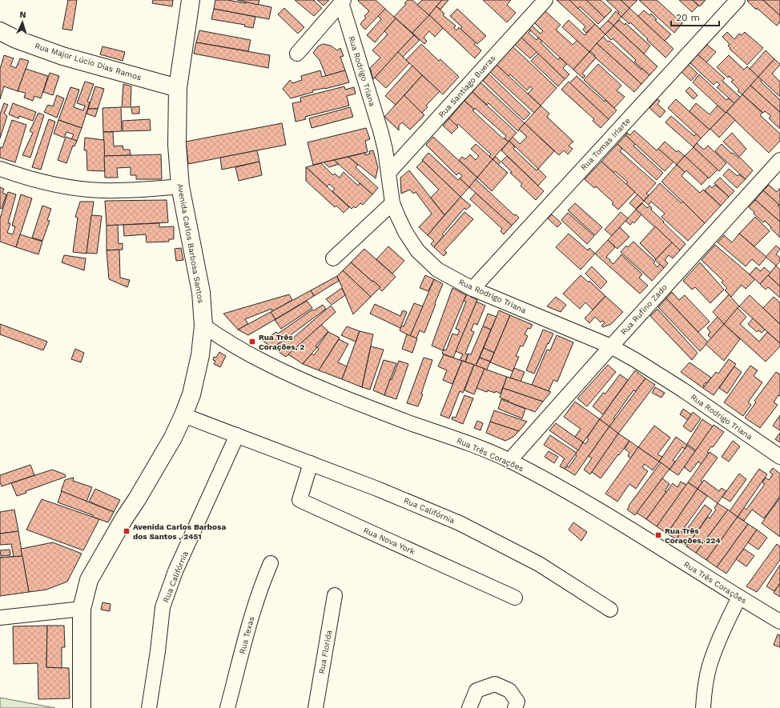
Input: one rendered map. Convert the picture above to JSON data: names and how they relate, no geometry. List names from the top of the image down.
{
  "streets": {
    "main road": ["Rua Major Lúcio Dias Ramos", "Avenida Carlos Barbosa Santos"],
    "street": [
      "Rua Rodrigo Triana",
      "Rua Santiago Bueras",
      "Rua Tomas Iriarte",
      "Rua Rufino Zado",
      "Rua Três Corações",
      "Rua Califórnia",
      "Rua Nova York",
      "Rua Texas",
      "Rua Florida"
    ]
  },
  "crossings": [
    ["Rua Major Lúcio Dias Ramos", "Avenida Carlos Barbosa Santos"],
    ["Rua Rodrigo Triana", "Rua Santiago Bueras"],
    ["Rua Rodrigo Triana", "Rua Tomas Iriarte"],
    ["Rua Rodrigo Triana", "Rua Rufino Zado"],
    ["Avenida Carlos Barbosa Santos", "Rua Três Corações"],
    ["Avenida Carlos Barbosa Santos", "Rua Califórnia"],
    ["Rua Rufino Zado", "Rua Três Corações"],
    ["Rua Califórnia", "Rua Nova York"]
  ],
  "places": {
    "transit": ["Rua Três Corações, 2", "Avenida Carlos Barbosa dos Santos , 2451", "Rua Três Corações, 224"]
  },
  "scale_bar": "20 m",
  "north": "top"
}
